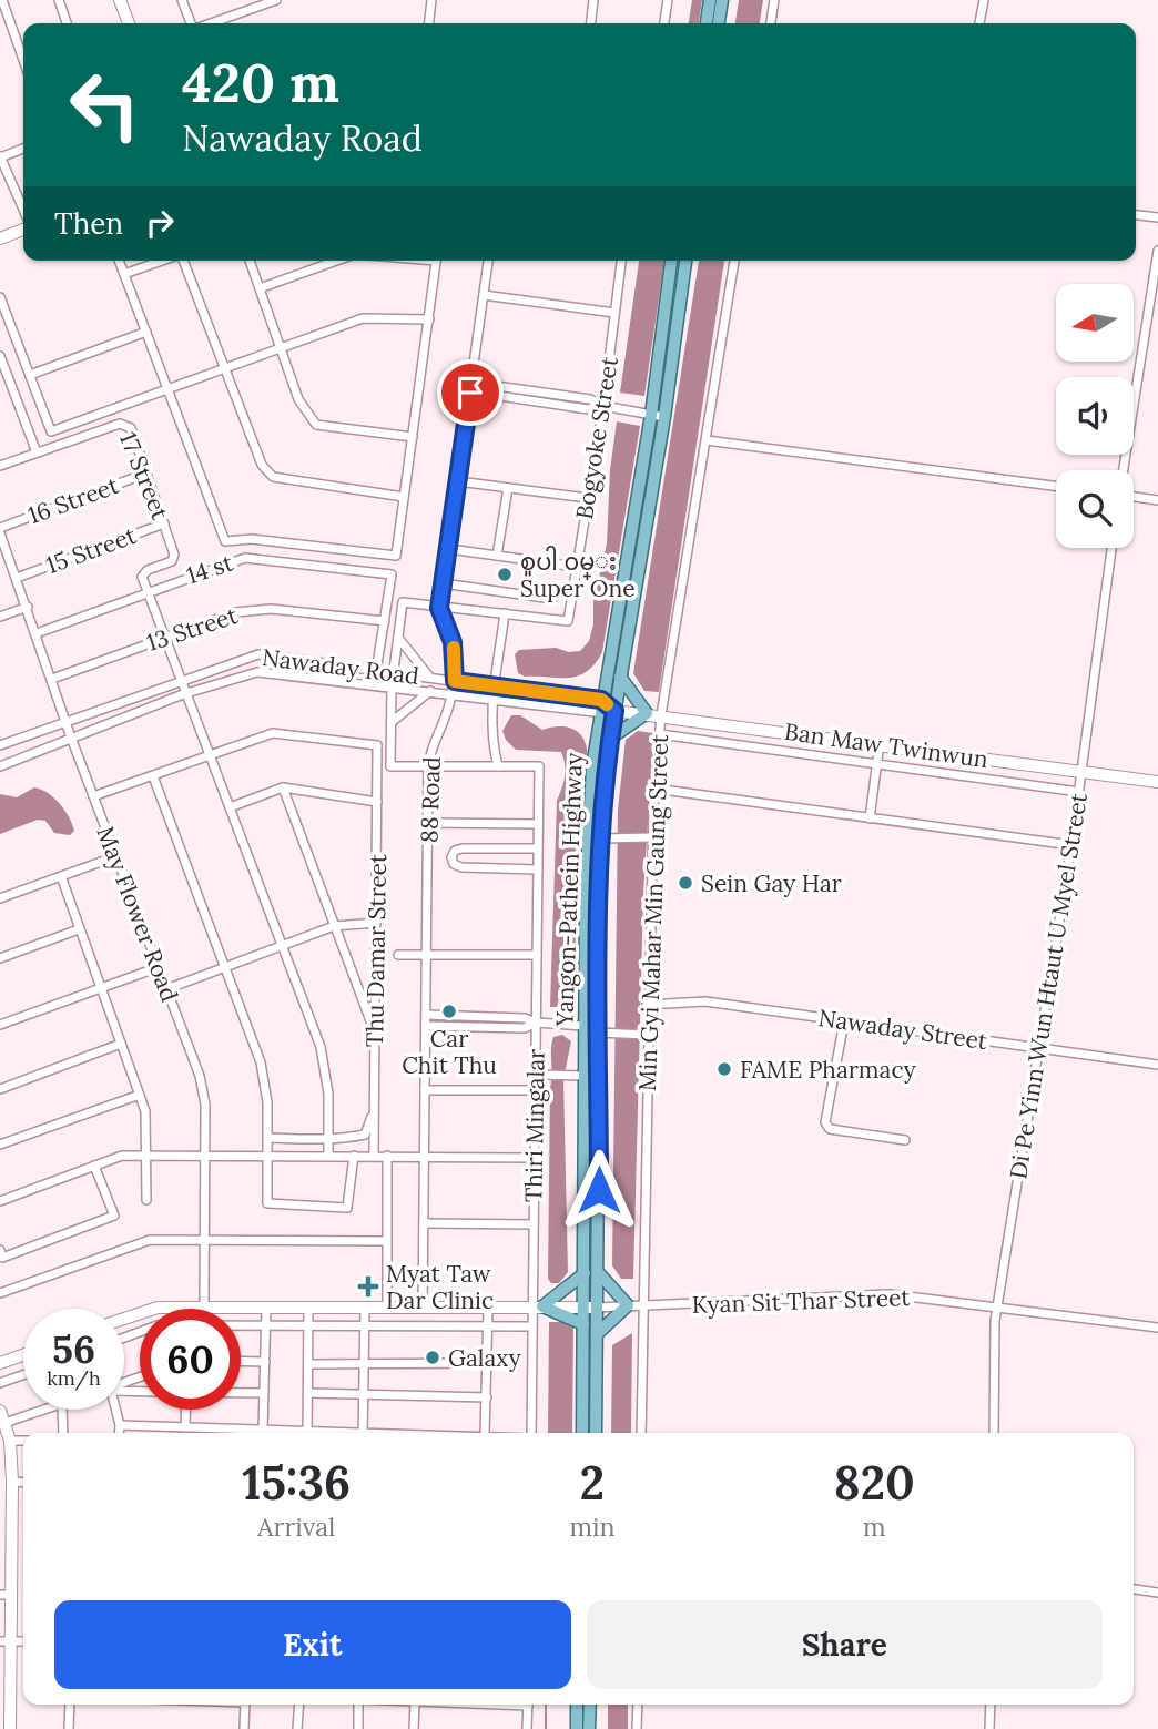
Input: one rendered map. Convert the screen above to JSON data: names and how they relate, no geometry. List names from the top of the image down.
{
  "streets": {
    "main road": ["Yangon-Pathein Highway"],
    "street": [
      "Bogyoke Street",
      "17 Street",
      "16 Street",
      "15 Street",
      "14 st",
      "13 Street",
      "Nawaday Road",
      "Ban Maw Twinwun",
      "88 Road",
      "Min Gyi Mahar Min Gaung Street",
      "May Flower Road",
      "Thu Damar Street",
      "Di Pe Yinn Wun Htaut U Myel Street",
      "Nawaday Street",
      "Thiri Mingalar",
      "Kyan Sit Thar Street"
    ]
  },
  "crossings": [
    ["17 Street", "16 Street"],
    ["17 Street", "15 Street"],
    ["17 Street", "14 st"],
    ["15 Street", "May Flower Road"],
    ["14 st", "13 Street"],
    ["14 st", "May Flower Road"],
    ["13 Street", "May Flower Road"],
    ["Nawaday Road", "88 Road"],
    ["Nawaday Road", "Yangon-Pathein Highway"],
    ["Nawaday Road", "May Flower Road"],
    ["Ban Maw Twinwun", "Yangon-Pathein Highway"],
    ["Ban Maw Twinwun", "Min Gyi Mahar Min Gaung Street"],
    ["Ban Maw Twinwun", "Di Pe Yinn Wun Htaut U Myel Street"],
    ["Yangon-Pathein Highway", "Kyan Sit Thar Street"],
    ["Min Gyi Mahar Min Gaung Street", "Nawaday Street"],
    ["Min Gyi Mahar Min Gaung Street", "Kyan Sit Thar Street"],
    ["Di Pe Yinn Wun Htaut U Myel Street", "Nawaday Street"],
    ["Di Pe Yinn Wun Htaut U Myel Street", "Kyan Sit Thar Street"]
  ],
  "places": {
    "other": [
      "စူပါ ၀မ္း Super One",
      "Sein Gay Har",
      "Car Chit Thu",
      "FAME Pharmacy",
      "Galaxy"
    ],
    "health": ["Myat Taw Dar Clinic"]
  },
  "north": "left",
  "page": {
    "turn": ["420 m", "Nawaday Road"],
    "then": "Then",
    "speed": "56 km/h",
    "limit": "60",
    "eta": [
      "15:36",
      "Arrival",
      "2",
      "min",
      "820",
      "m"
    ],
    "buttons": ["Exit", "Share"]
  }
}
